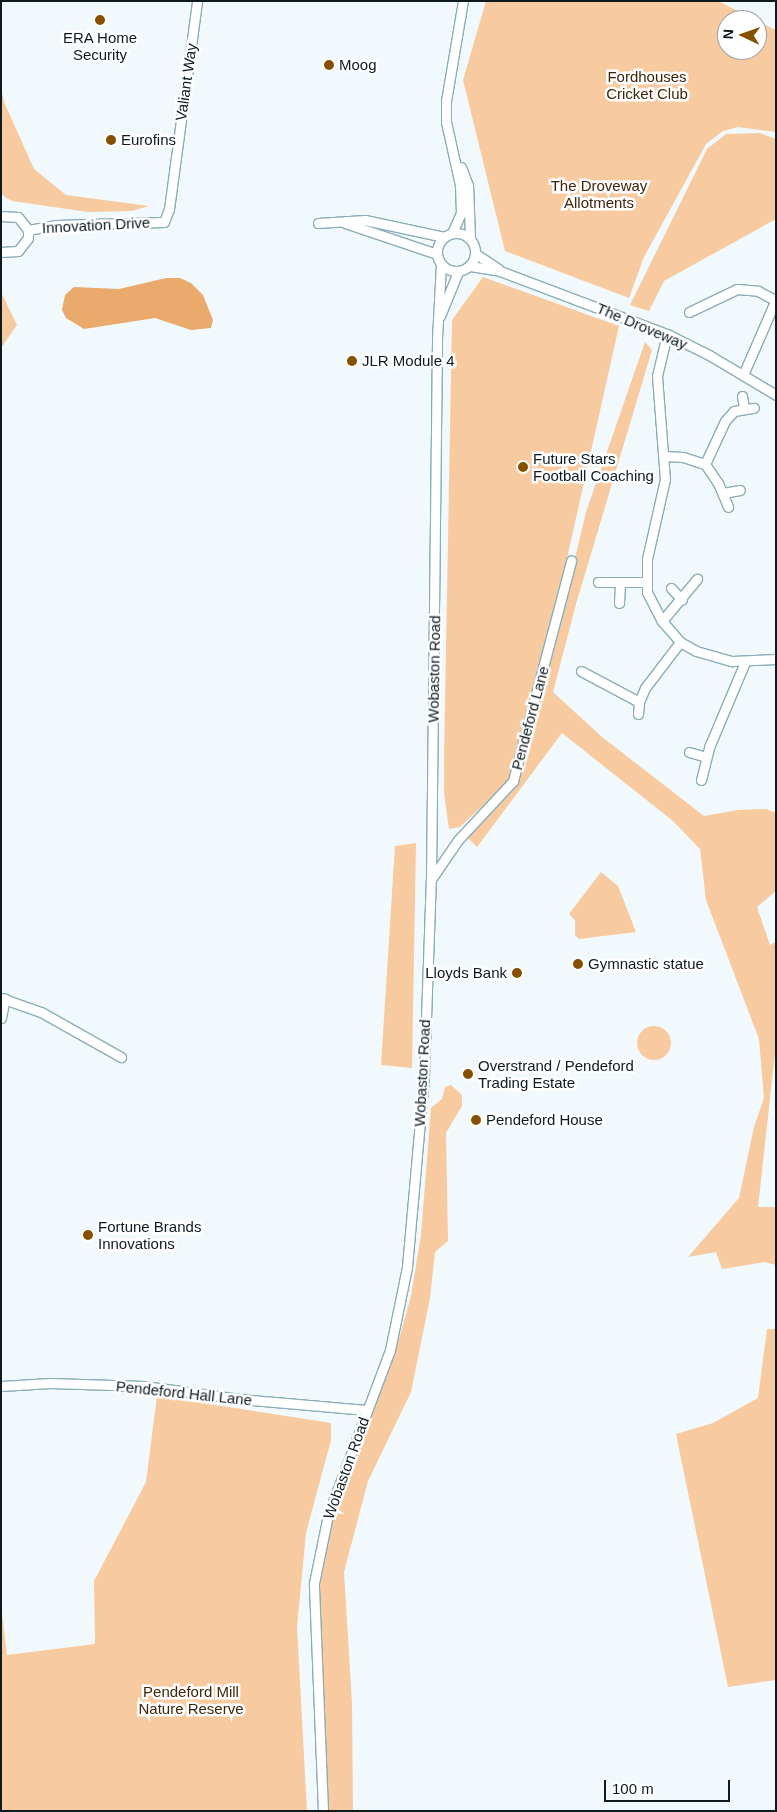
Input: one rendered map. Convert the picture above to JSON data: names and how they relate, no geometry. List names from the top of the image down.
{
  "streets": {
    "street": [
      "Valiant Way",
      "Innovation Drive",
      "The Droveway",
      "Wobaston Road",
      "Pendeford Lane",
      "Pendeford Hall Lane"
    ]
  },
  "crossings": [
    ["Valiant Way", "Innovation Drive"],
    ["The Droveway", "Wobaston Road"],
    ["Wobaston Road", "Pendeford Lane"],
    ["Wobaston Road", "Pendeford Hall Lane"]
  ],
  "parks": ["Fordhouses Cricket Club", "The Droveway Allotments", "Pendeford Mill Nature Reserve"],
  "places": [
    "ERA Home Security",
    "Moog",
    "Eurofins",
    "JLR Module 4",
    "Future Stars Football Coaching",
    "Gymnastic statue",
    "Lloyds Bank",
    "Overstrand / Pendeford Trading Estate",
    "Pendeford House",
    "Fortune Brands Innovations"
  ],
  "scale_bar": "100 m",
  "north": "left"
}
